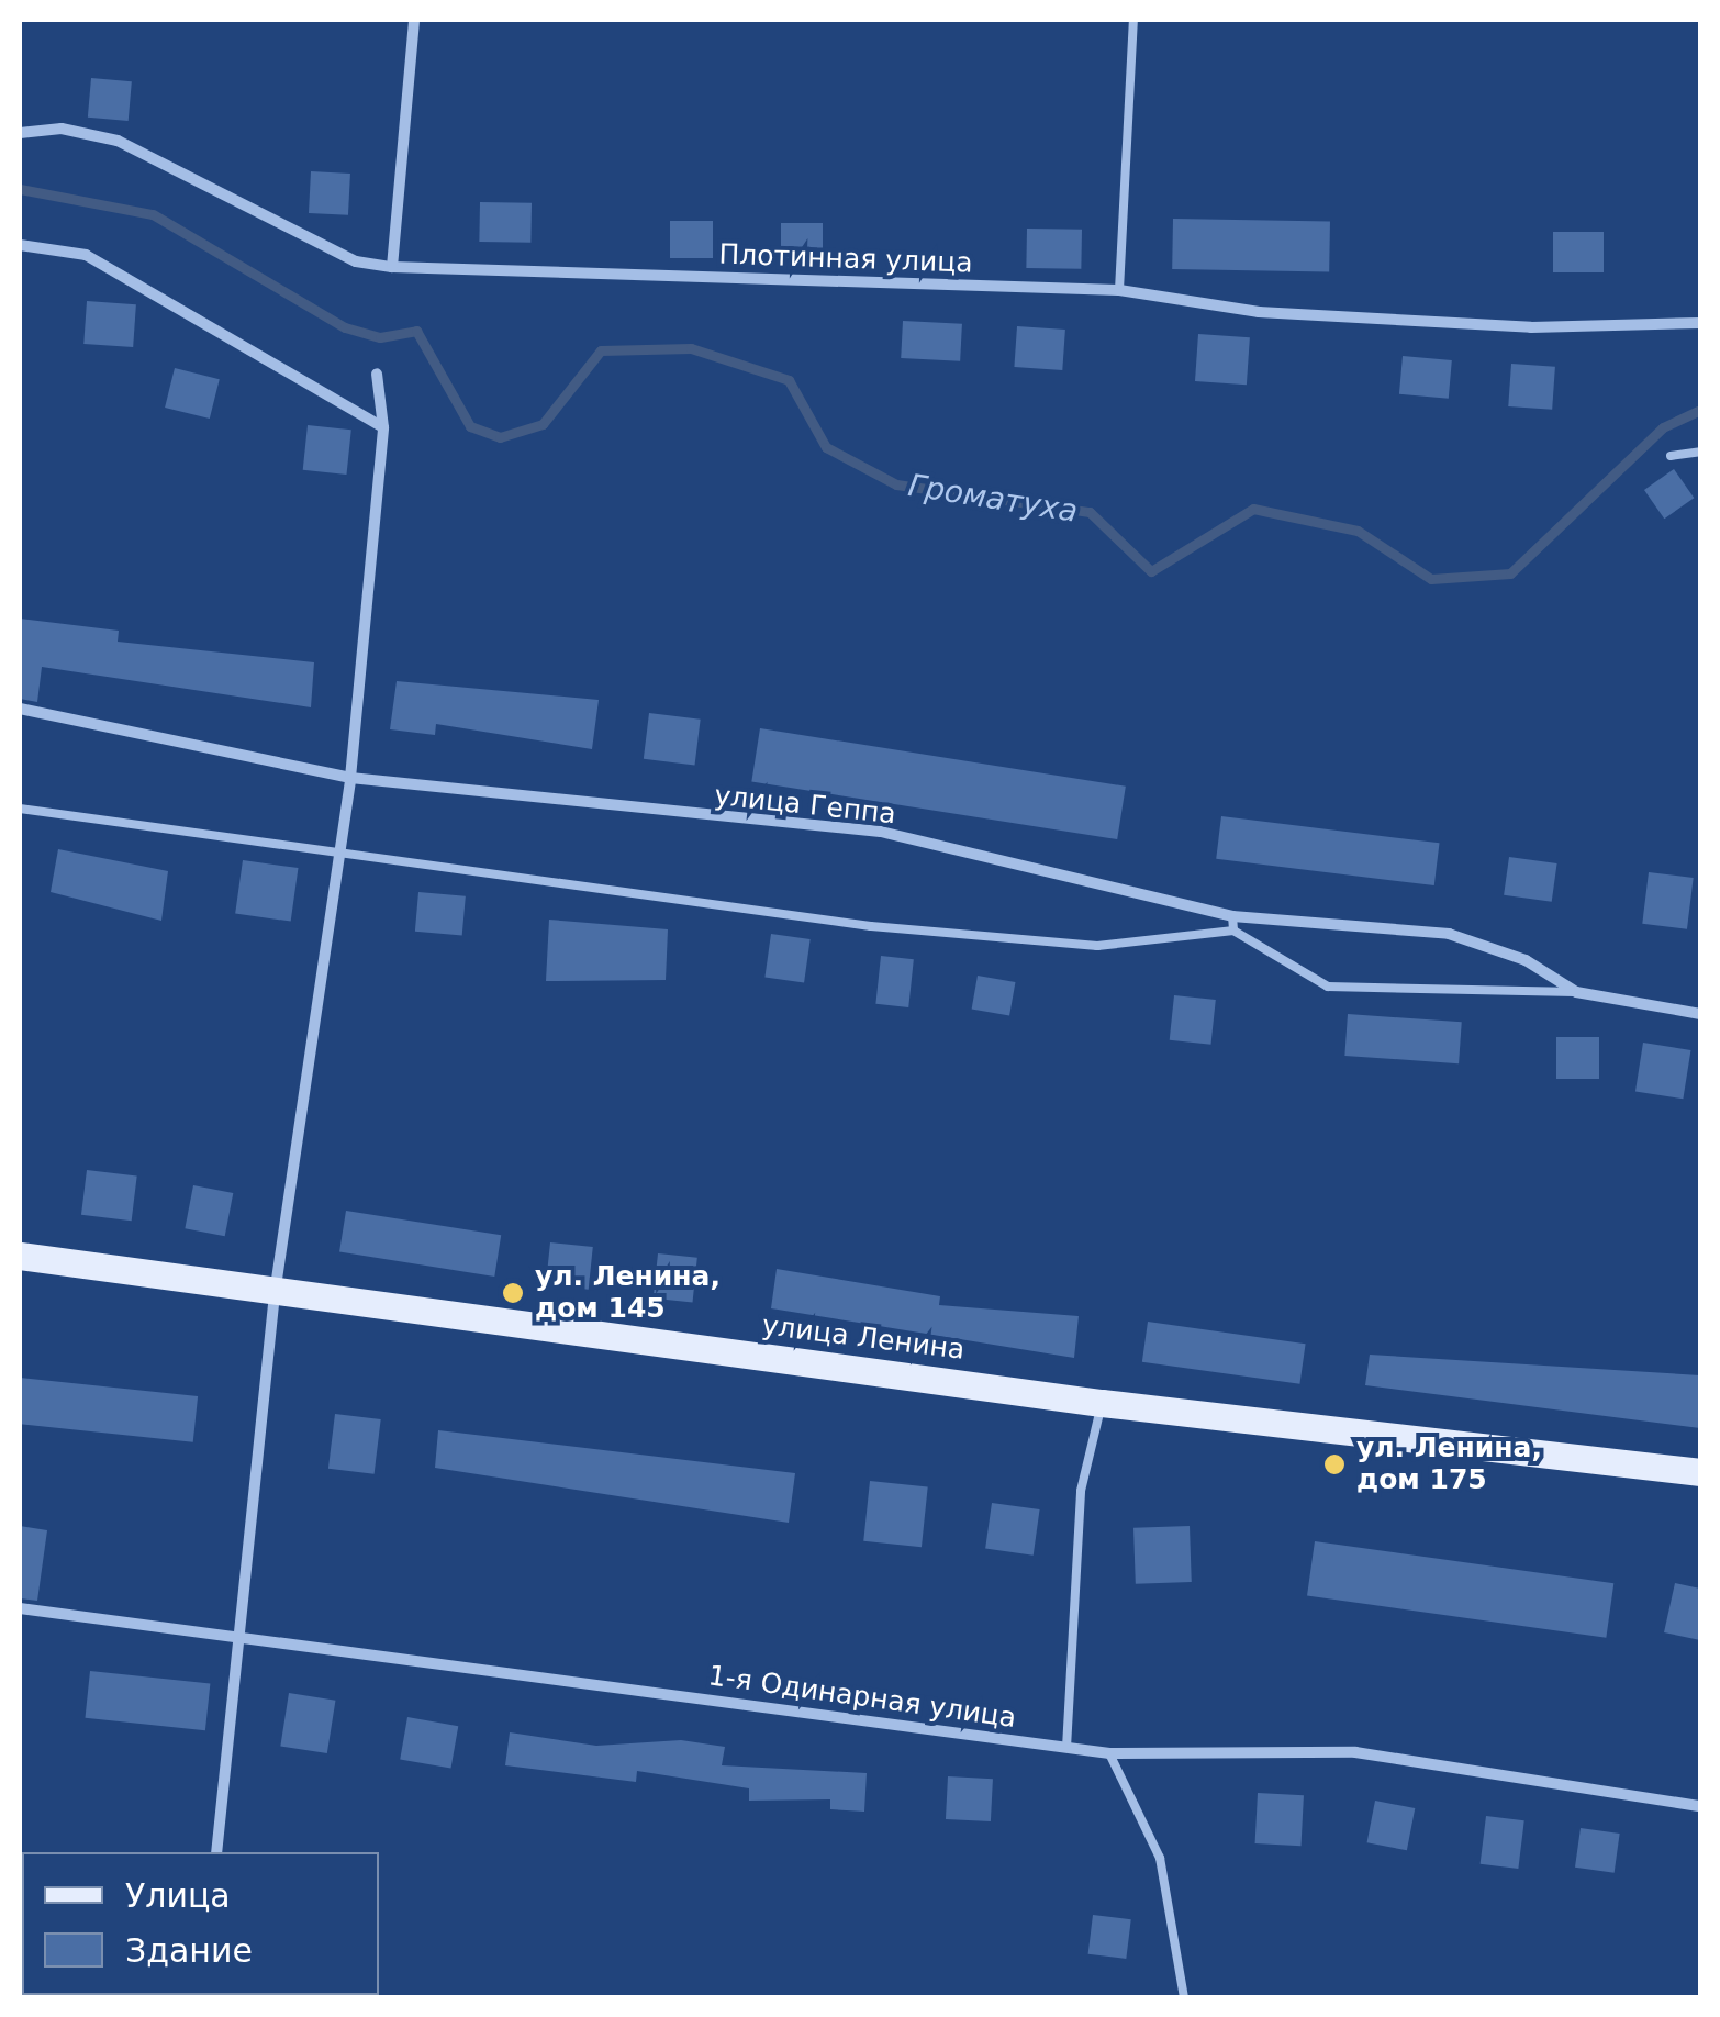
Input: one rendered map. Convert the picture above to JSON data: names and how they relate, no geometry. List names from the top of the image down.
{
  "streets": {
    "main road": ["улица Ленина"],
    "street": ["Плотинная улица", "улица Геппа", "1-я Одинарная улица"]
  },
  "water": ["Громатуха"],
  "places": ["ул. Ленина, дом 145", "ул. Ленина, дом 175"],
  "legend": ["Улица", "Здание"]
}
